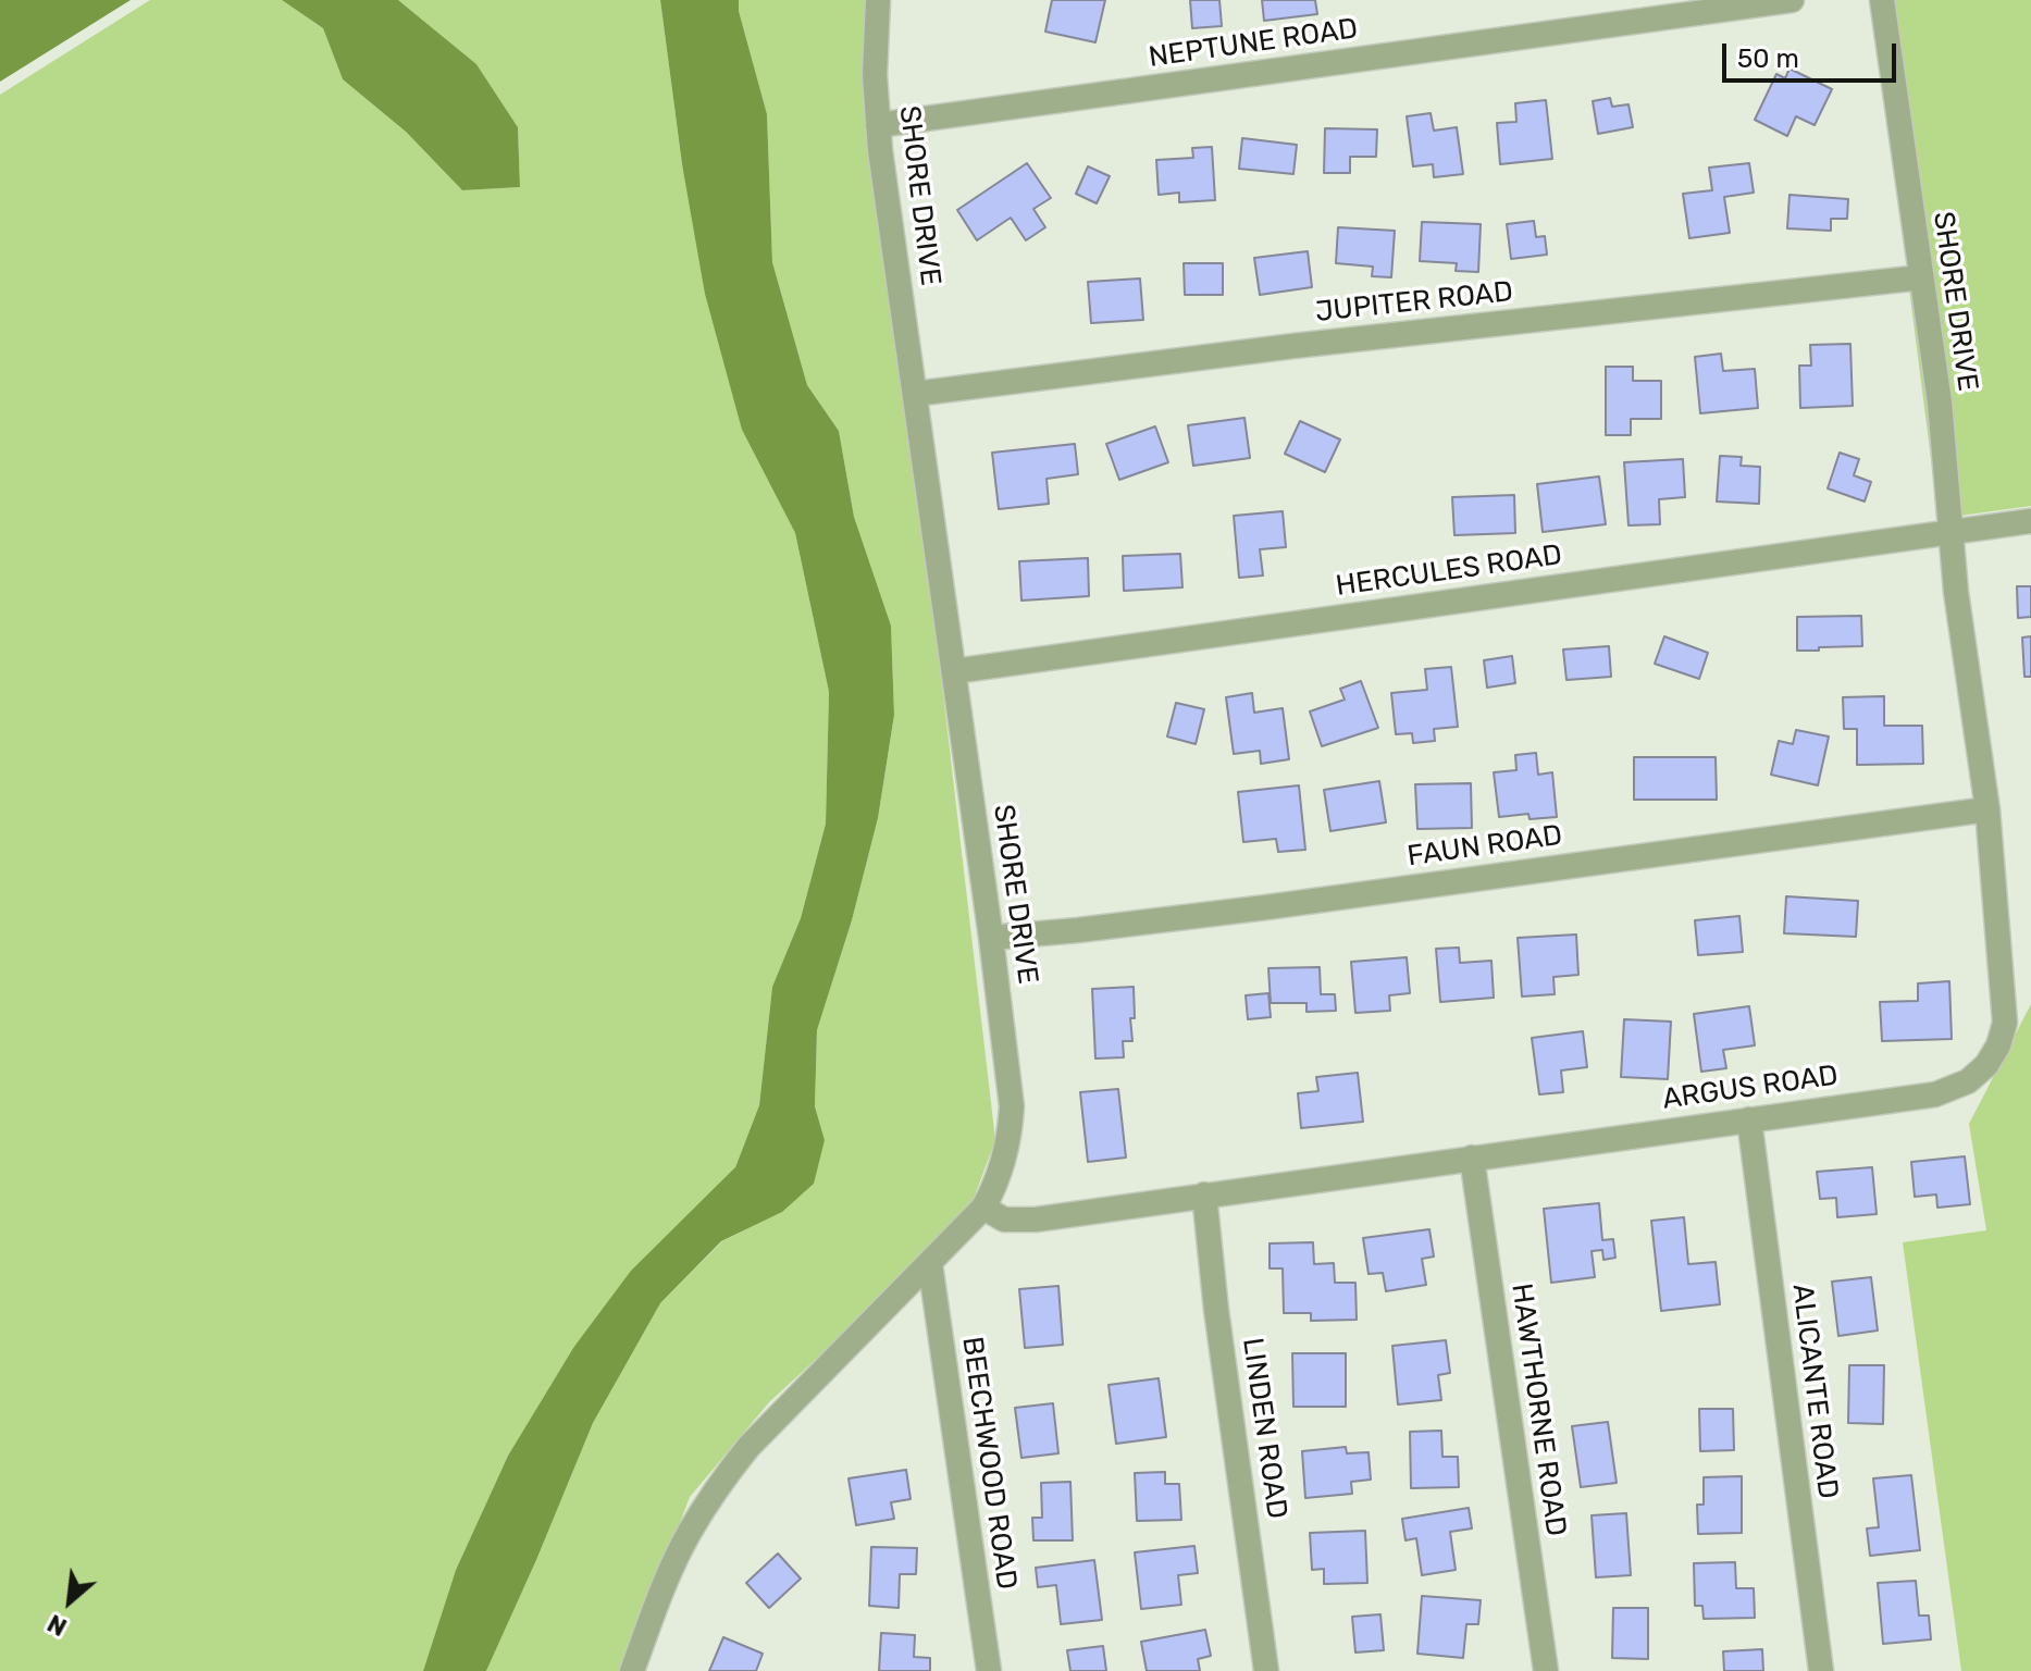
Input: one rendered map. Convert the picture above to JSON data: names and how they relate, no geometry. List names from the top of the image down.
{
  "streets": {
    "street": [
      "NEPTUNE ROAD",
      "SHORE DRIVE",
      "JUPITER ROAD",
      "HERCULES ROAD",
      "FAUN ROAD",
      "ARGUS ROAD",
      "ALICANTE ROAD",
      "HAWTHORNE ROAD",
      "LINDEN ROAD",
      "BEECHWOOD ROAD"
    ]
  },
  "crossings": [
    ["NEPTUNE ROAD", "SHORE DRIVE"],
    ["SHORE DRIVE", "JUPITER ROAD"],
    ["SHORE DRIVE", "HERCULES ROAD"],
    ["SHORE DRIVE", "FAUN ROAD"],
    ["SHORE DRIVE", "ARGUS ROAD"],
    ["SHORE DRIVE", "BEECHWOOD ROAD"],
    ["HERCULES ROAD", "ARGUS ROAD"],
    ["FAUN ROAD", "ARGUS ROAD"],
    ["ARGUS ROAD", "ALICANTE ROAD"],
    ["ARGUS ROAD", "HAWTHORNE ROAD"],
    ["ARGUS ROAD", "LINDEN ROAD"]
  ],
  "scale_bar": "50 m",
  "north": "bottom left"
}
